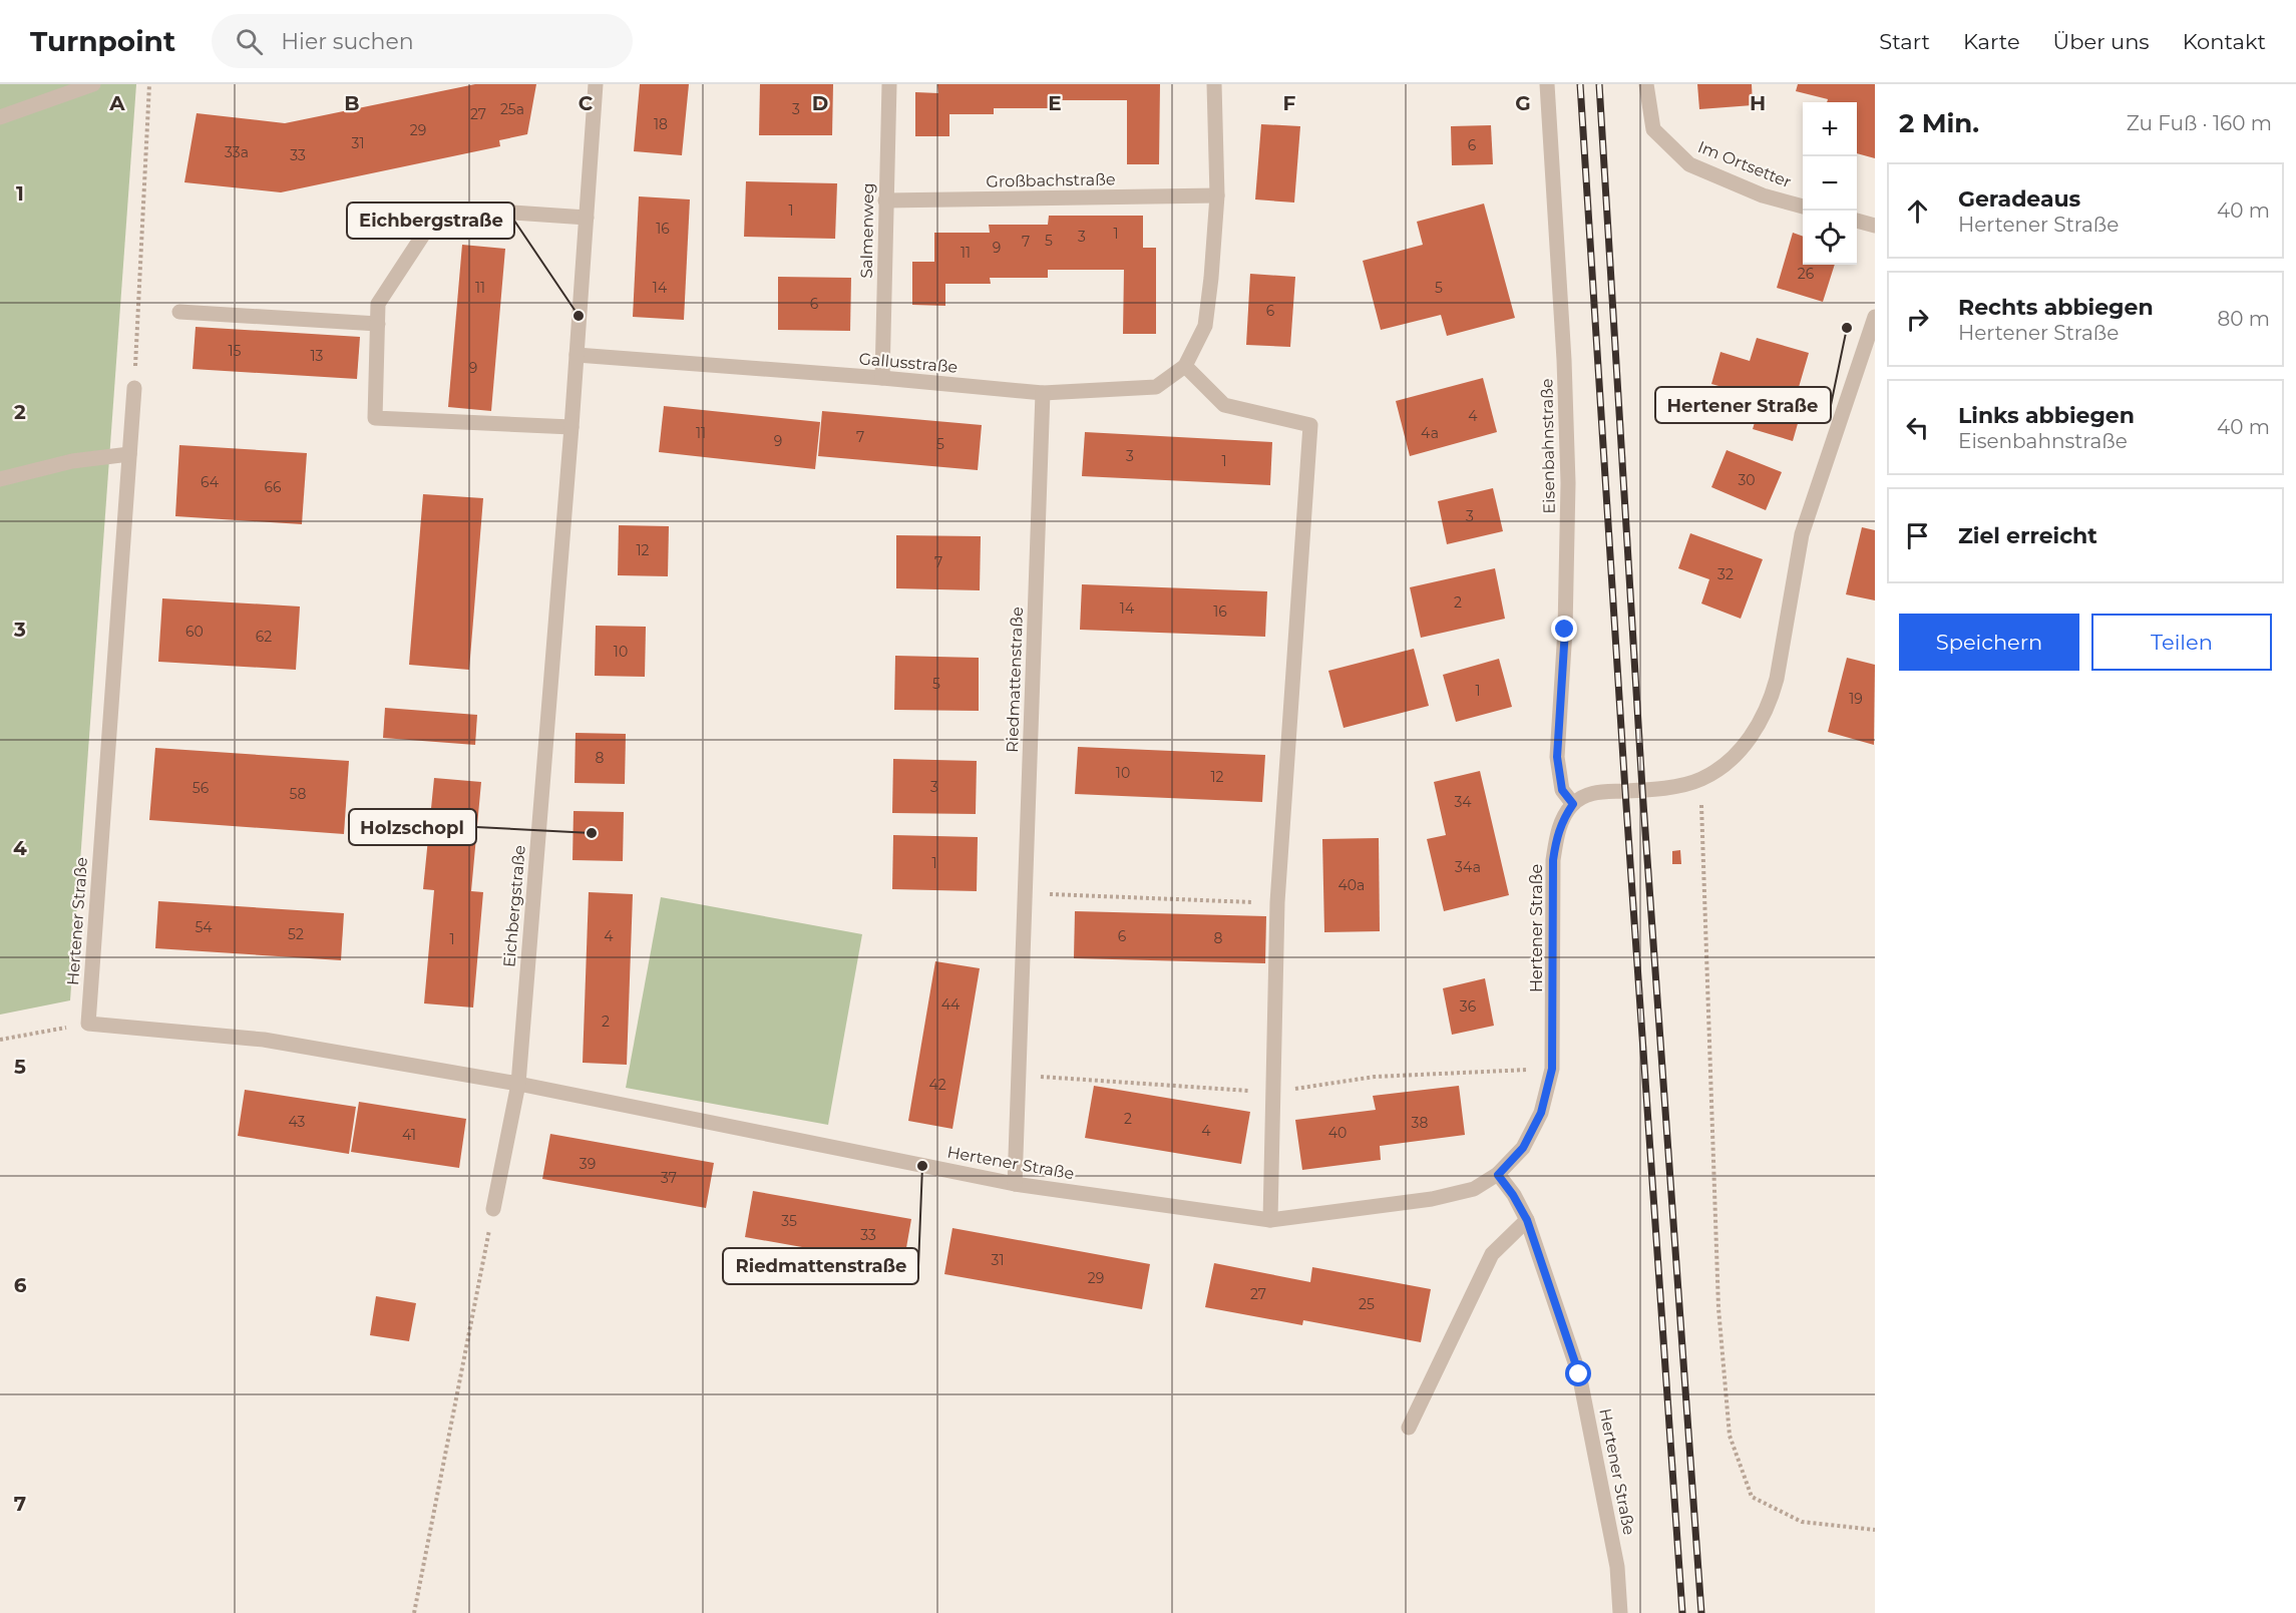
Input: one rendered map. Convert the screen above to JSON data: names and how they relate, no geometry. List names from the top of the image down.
{
  "streets": {
    "street": [
      "Im Ortsetter",
      "Großbachstraße",
      "Salmenweg",
      "Gallusstraße",
      "Eisenbahnstraße",
      "Riedmattenstraße",
      "Eichbergstraße",
      "Hertener Straße"
    ]
  },
  "crossings": [
    ["Großbachstraße", "Salmenweg"],
    ["Großbachstraße", "Gallusstraße"],
    ["Salmenweg", "Gallusstraße"],
    ["Gallusstraße", "Riedmattenstraße"],
    ["Gallusstraße", "Eichbergstraße"],
    ["Eisenbahnstraße", "Hertener Straße"],
    ["Riedmattenstraße", "Hertener Straße"],
    ["Eichbergstraße", "Hertener Straße"]
  ],
  "places": [
    "Eichbergstraße",
    "Hertener Straße",
    "Holzschopl",
    "Riedmattenstraße"
  ],
  "house_numbers": [
    "25a",
    "3",
    "27",
    "18",
    "29",
    "31",
    "6",
    "33a",
    "33",
    "1",
    "16",
    "1",
    "3",
    "5",
    "7",
    "9",
    "11",
    "26",
    "11",
    "14",
    "5",
    "6",
    "6",
    "15",
    "13",
    "9",
    "4",
    "11",
    "4a",
    "7",
    "9",
    "5",
    "3",
    "1",
    "30",
    "64",
    "66",
    "3",
    "12",
    "7",
    "32",
    "2",
    "14",
    "16",
    "60",
    "62",
    "10",
    "5",
    "1",
    "19",
    "8",
    "10",
    "12",
    "3",
    "56",
    "58",
    "34",
    "1",
    "34a",
    "40a",
    "54",
    "52",
    "4",
    "6",
    "8",
    "1",
    "44",
    "36",
    "2",
    "42",
    "2",
    "43",
    "38",
    "4",
    "40",
    "41",
    "39",
    "37",
    "35",
    "33",
    "31",
    "29",
    "27",
    "25"
  ],
  "page": {
    "header": "Turnpoint",
    "search": "Hier suchen",
    "nav": [
      "Start",
      "Karte",
      "Über uns",
      "Kontakt"
    ],
    "heading": ["2 Min.", "Zu Fuß · 160 m"],
    "map_buttons": ["+", "−"],
    "list": [
      ["Geradeaus", "Hertener Straße", "40 m"],
      ["Rechts abbiegen", "Hertener Straße", "80 m"],
      ["Links abbiegen", "Eisenbahnstraße", "40 m"],
      "Ziel erreicht"
    ],
    "buttons": ["Speichern", "Teilen"]
  },
  "grid": {
    "columns": [
      "A",
      "B",
      "C",
      "D",
      "E",
      "F",
      "G",
      "H"
    ],
    "rows": [
      "1",
      "2",
      "3",
      "4",
      "5",
      "6",
      "7"
    ]
  }
}
